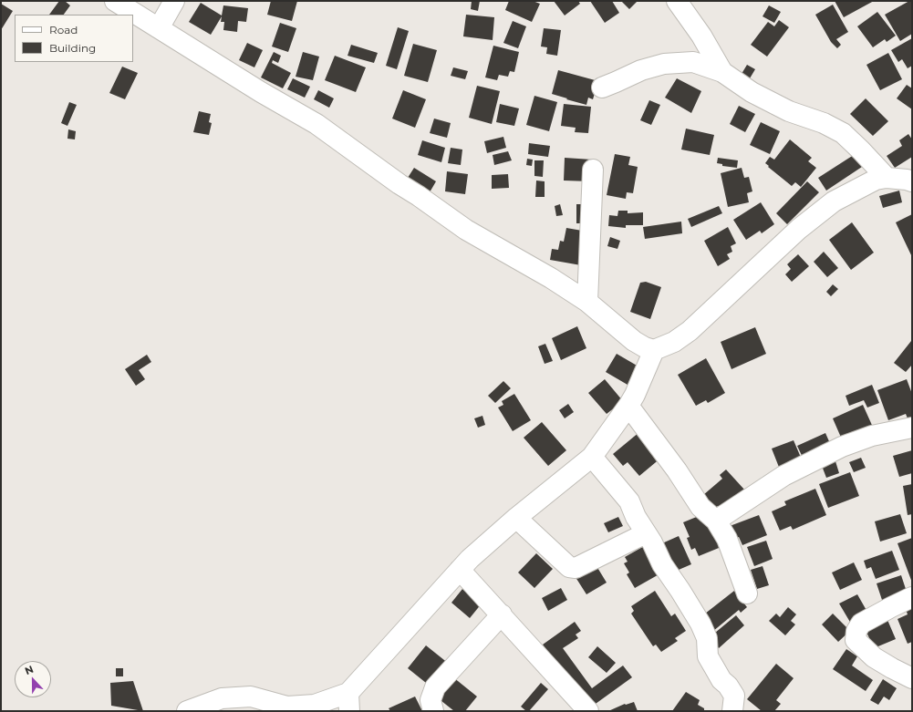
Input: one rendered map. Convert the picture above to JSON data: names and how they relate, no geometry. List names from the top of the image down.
{
  "legend": ["Road", "Building"],
  "north": "top"
}
